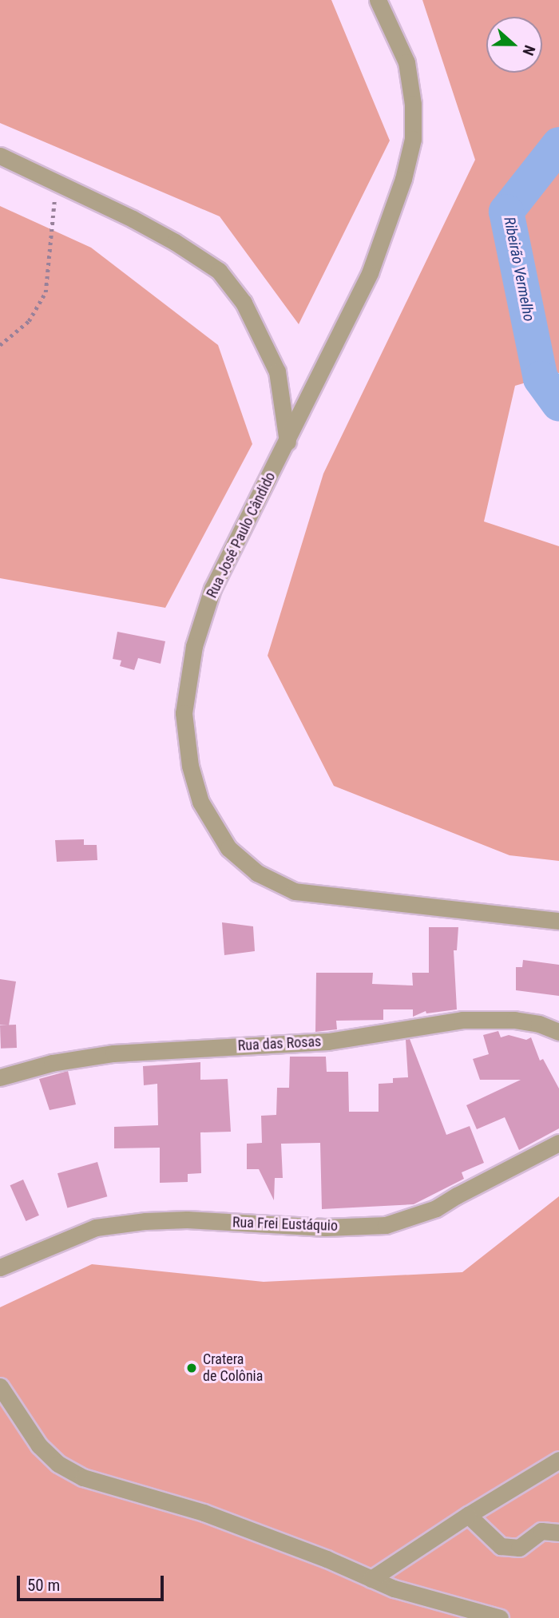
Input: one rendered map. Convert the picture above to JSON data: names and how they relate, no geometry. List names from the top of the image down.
{
  "streets": {
    "street": ["Rua José Paulo Cândido", "Rua das Rosas", "Rua Frei Eustáquio"]
  },
  "water": ["Ribeirão Vermelho"],
  "places": ["Cratera de Colônia"],
  "scale_bar": "50 m",
  "north": "right"
}
